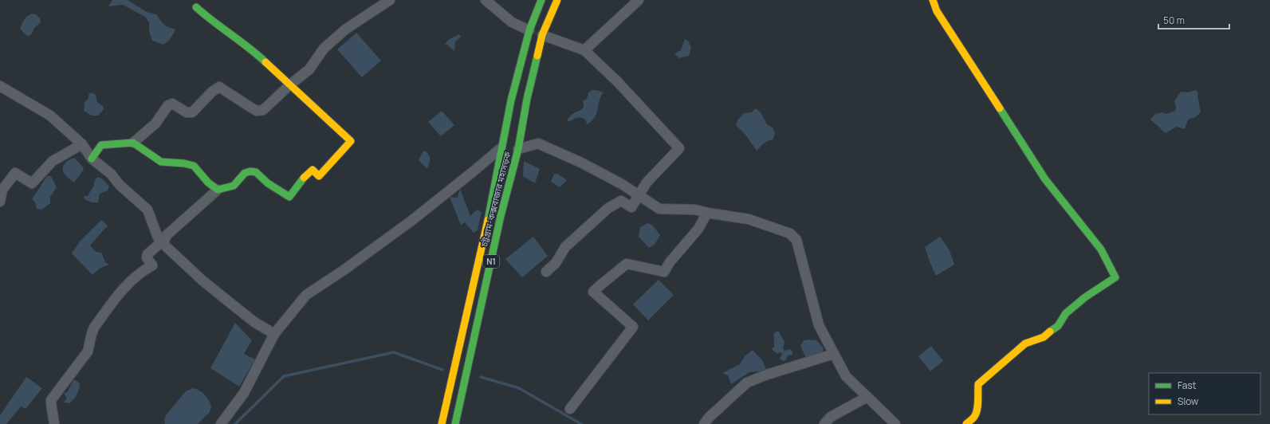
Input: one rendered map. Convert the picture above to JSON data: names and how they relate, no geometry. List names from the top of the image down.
{
  "streets": {
    "main road": ["চট্টগ্রাম-কক্সবাজার মহাসড়ক", "N1"]
  },
  "legend": ["Fast", "Slow"],
  "scale_bar": "50 m"
}
